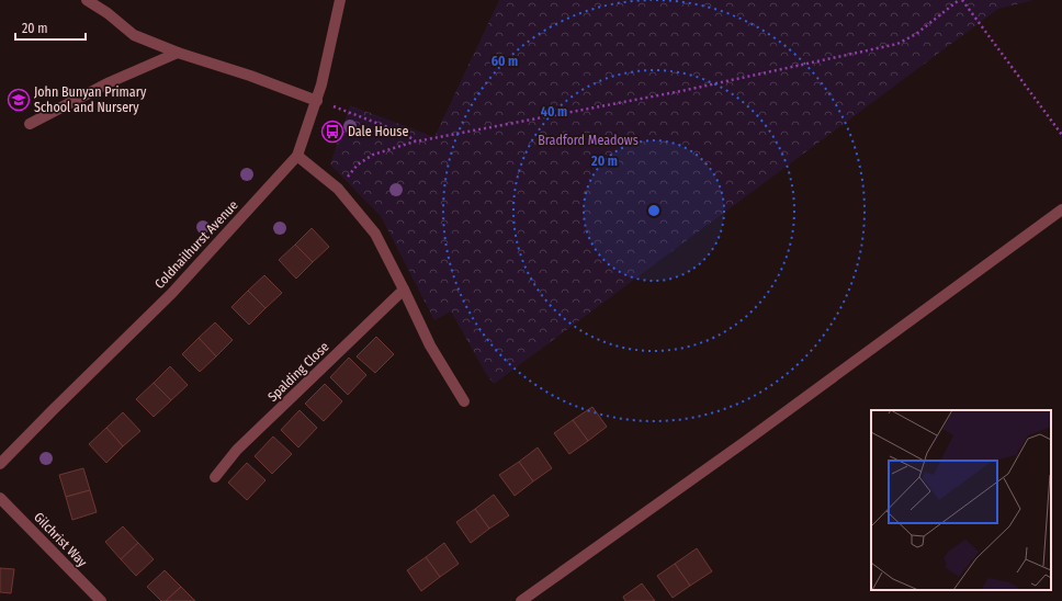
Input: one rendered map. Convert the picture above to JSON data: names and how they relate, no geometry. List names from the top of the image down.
{
  "streets": {
    "street": ["Coldnailhurst Avenue", "Spalding Close", "Gilchrist Way"]
  },
  "parks": ["Bradford Meadows"],
  "places": {
    "school or university": ["John Bunyan Primary School and Nursery"],
    "bus stop": ["Dale House"]
  },
  "scale_bar": "20 m",
  "rings": ["60 m", "40 m", "20 m"]
}
